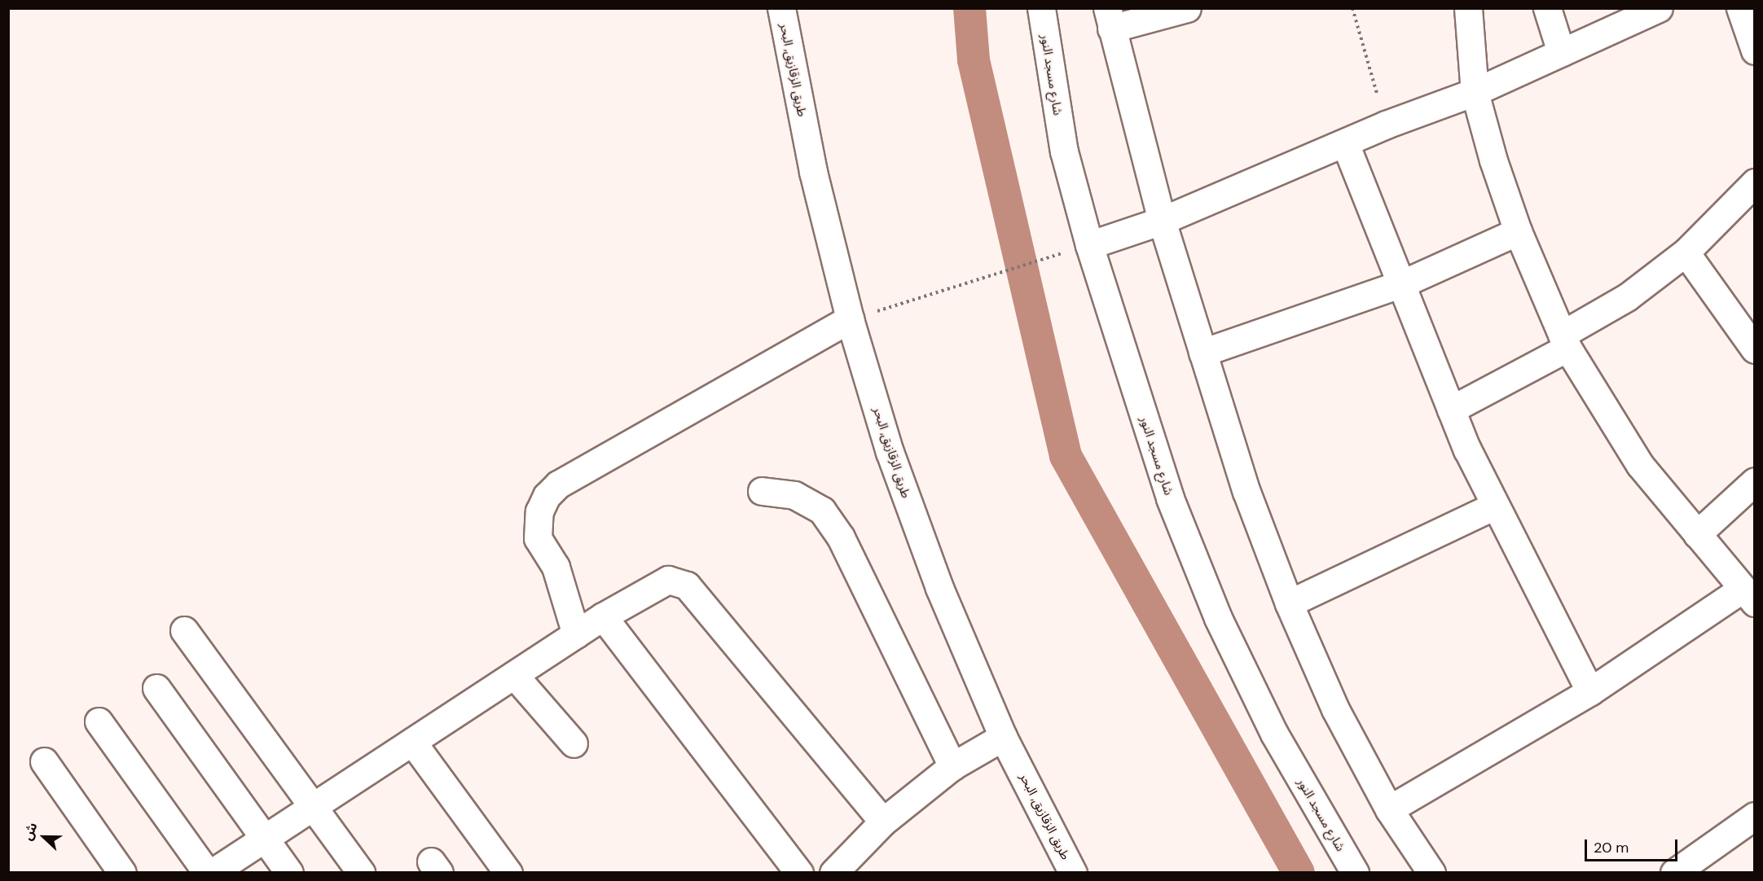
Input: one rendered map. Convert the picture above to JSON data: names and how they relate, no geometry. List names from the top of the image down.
{
  "streets": {
    "street": ["طريق الزقازيق, البحر", "شارع مسجد النور"]
  },
  "scale_bar": "20 m",
  "north": "left"
}
